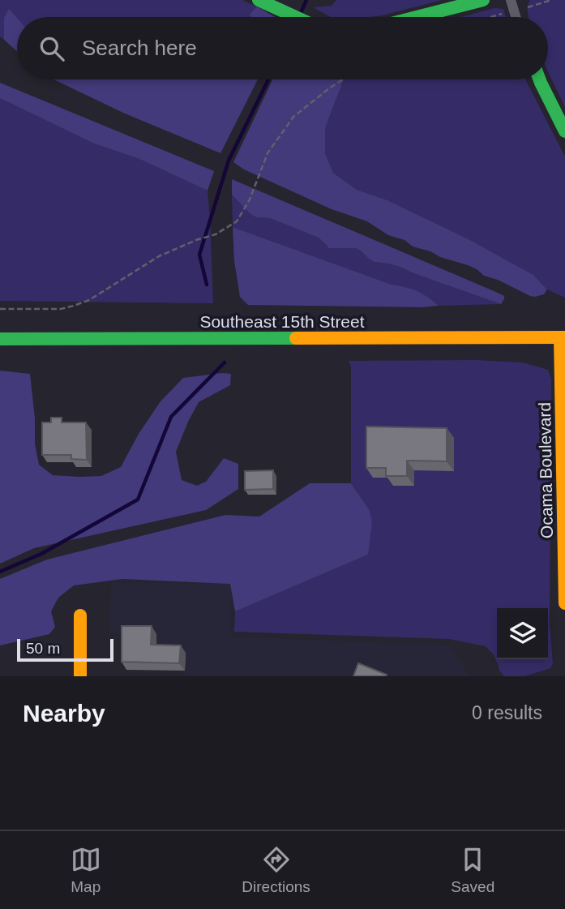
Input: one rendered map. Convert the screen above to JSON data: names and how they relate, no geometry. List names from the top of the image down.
{
  "streets": {
    "street": ["Southeast 15th Street", "Ocama Boulevard"]
  },
  "crossings": [
    ["Southeast 15th Street", "Ocama Boulevard"]
  ],
  "scale_bar": "50 m",
  "page": {
    "search": "Search here",
    "scale": "50 m",
    "heading": ["Nearby", "0 results"],
    "nav": ["Map", "Directions", "Saved"]
  }
}
